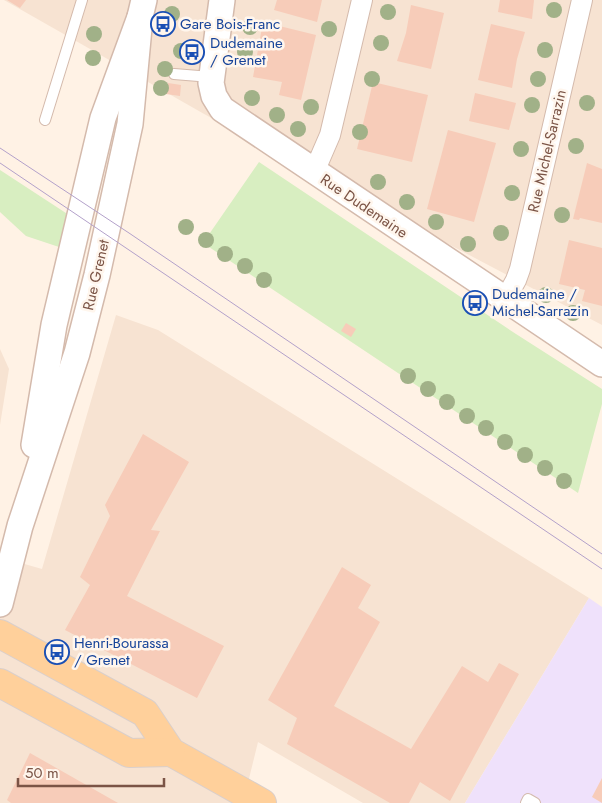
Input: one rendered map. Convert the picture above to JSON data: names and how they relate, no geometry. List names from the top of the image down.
{
  "streets": {
    "street": ["Rue Michel-Sarrazin", "Rue Dudemaine", "Rue Grenet"]
  },
  "crossings": [
    ["Rue Michel-Sarrazin", "Rue Dudemaine"]
  ],
  "places": {
    "bus stop": [
      "Gare Bois-Franc",
      "Dudemaine / Grenet",
      "Dudemaine / Michel-Sarrazin",
      "Henri-Bourassa / Grenet"
    ]
  },
  "scale_bar": "50 m"
}
